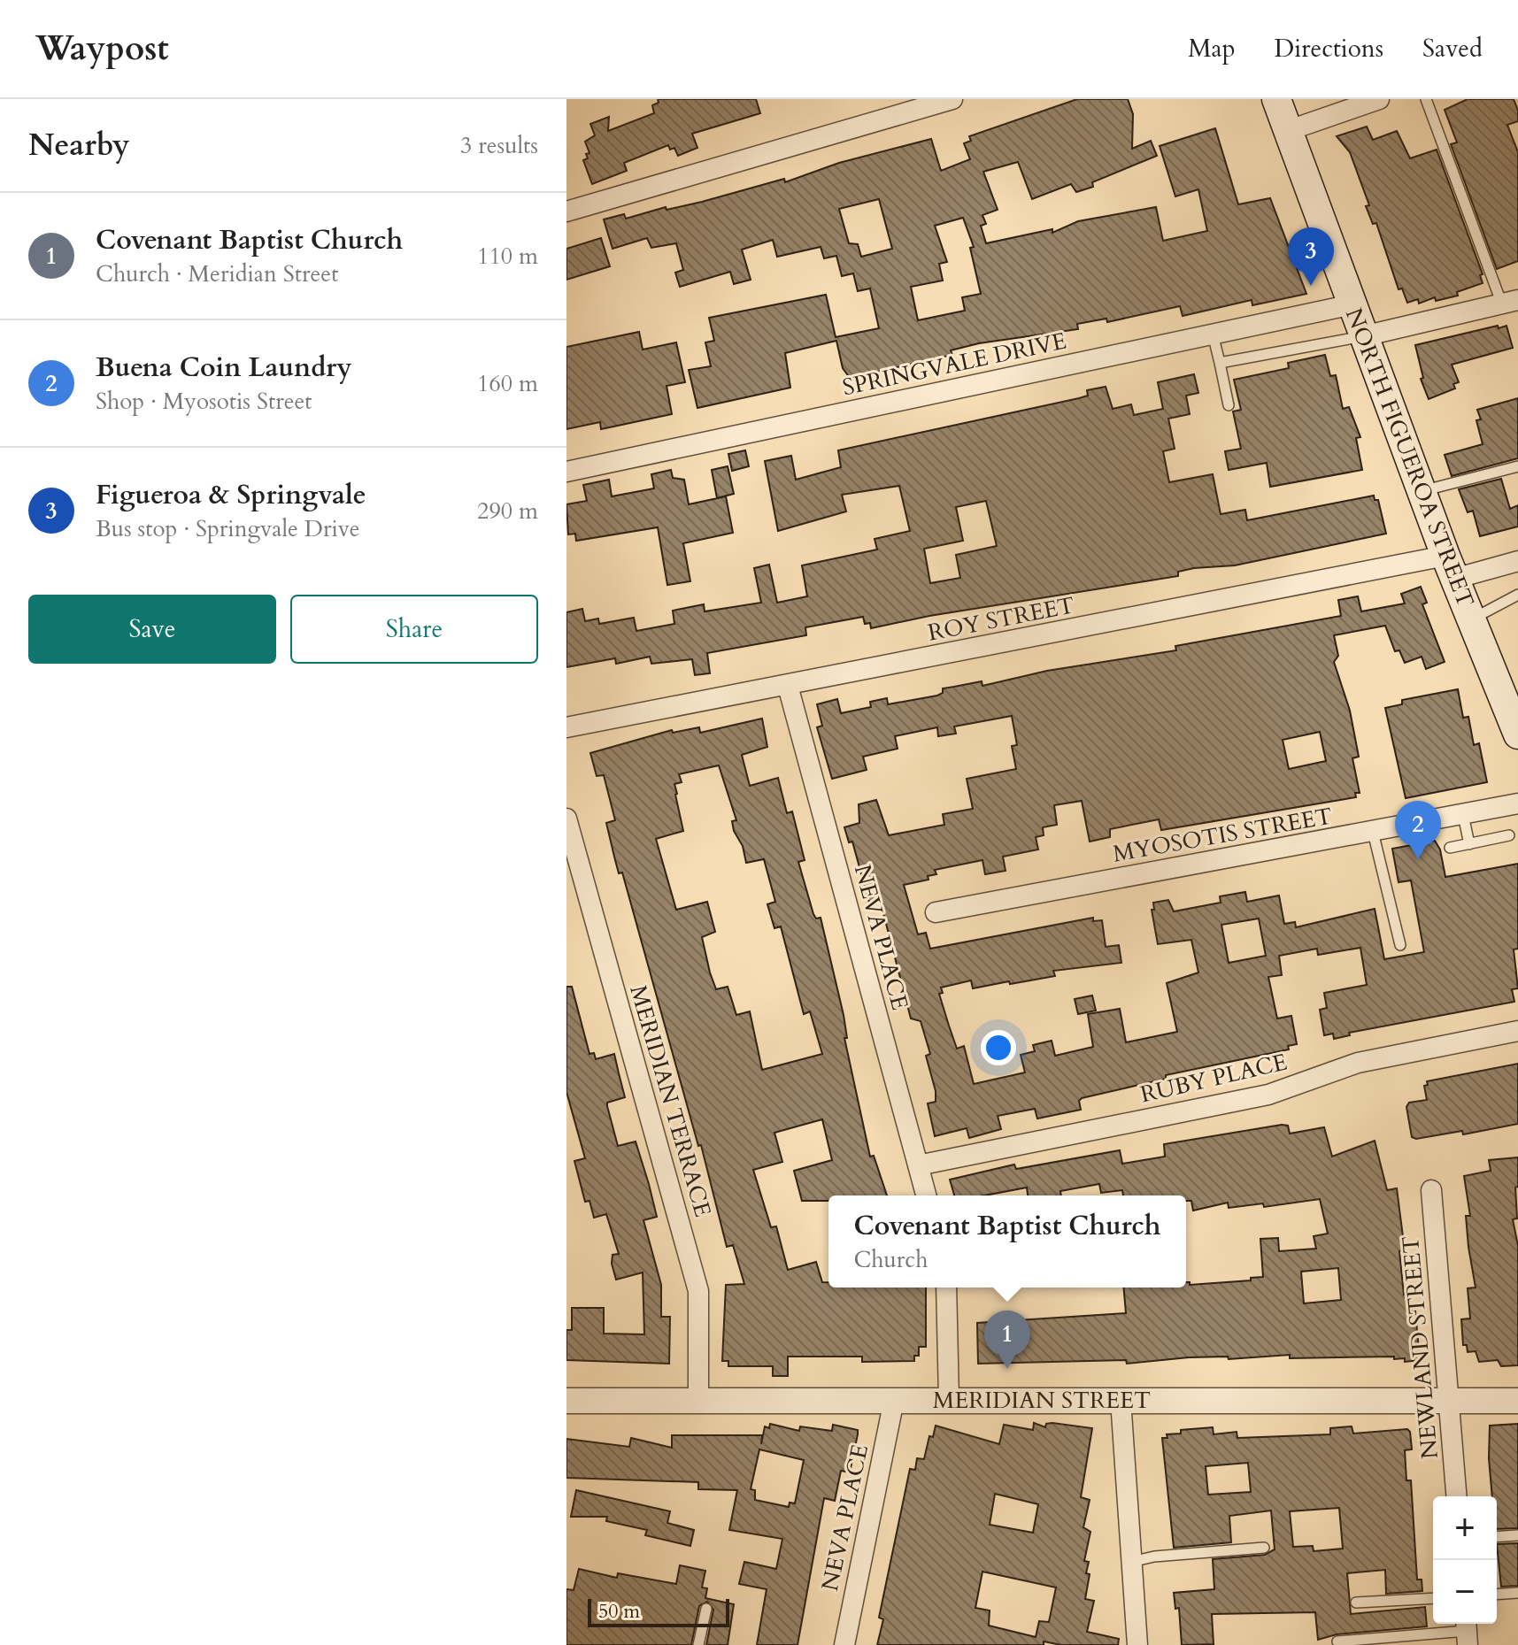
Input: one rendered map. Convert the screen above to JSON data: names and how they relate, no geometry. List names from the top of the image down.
{
  "streets": {
    "main road": ["NORTH FIGUEROA STREET"],
    "street": [
      "SPRINGVALE DRIVE",
      "ROY STREET",
      "MYOSOTIS STREET",
      "NEVA PLACE",
      "RUBY PLACE",
      "MERIDIAN TERRACE",
      "NEWLAND STREET",
      "MERIDIAN STREET"
    ]
  },
  "crossings": [
    ["SPRINGVALE DRIVE", "NORTH FIGUEROA STREET"],
    ["NORTH FIGUEROA STREET", "ROY STREET"],
    ["ROY STREET", "NEVA PLACE"],
    ["NEVA PLACE", "RUBY PLACE"],
    ["NEVA PLACE", "MERIDIAN STREET"],
    ["MERIDIAN TERRACE", "MERIDIAN STREET"],
    ["NEWLAND STREET", "MERIDIAN STREET"]
  ],
  "scale_bar": "50 m",
  "page": {
    "header": "Waypost",
    "nav": ["Map", "Directions", "Saved"],
    "heading": ["Nearby", "3 results"],
    "list": [
      {
        "mark": "1",
        "name": "Covenant Baptist Church",
        "note": "Church · Meridian Street",
        "value": "110 m"
      },
      {
        "mark": "2",
        "name": "Buena Coin Laundry",
        "note": "Shop · Myosotis Street",
        "value": "160 m"
      },
      {
        "mark": "3",
        "name": "Figueroa & Springvale",
        "note": "Bus stop · Springvale Drive",
        "value": "290 m"
      }
    ],
    "pins": ["3", "2", "1"],
    "buttons": ["Save", "Share"],
    "popup": ["Covenant Baptist Church", "Church"],
    "map_buttons": ["+", "−"],
    "scale": "50 m"
  }
}
